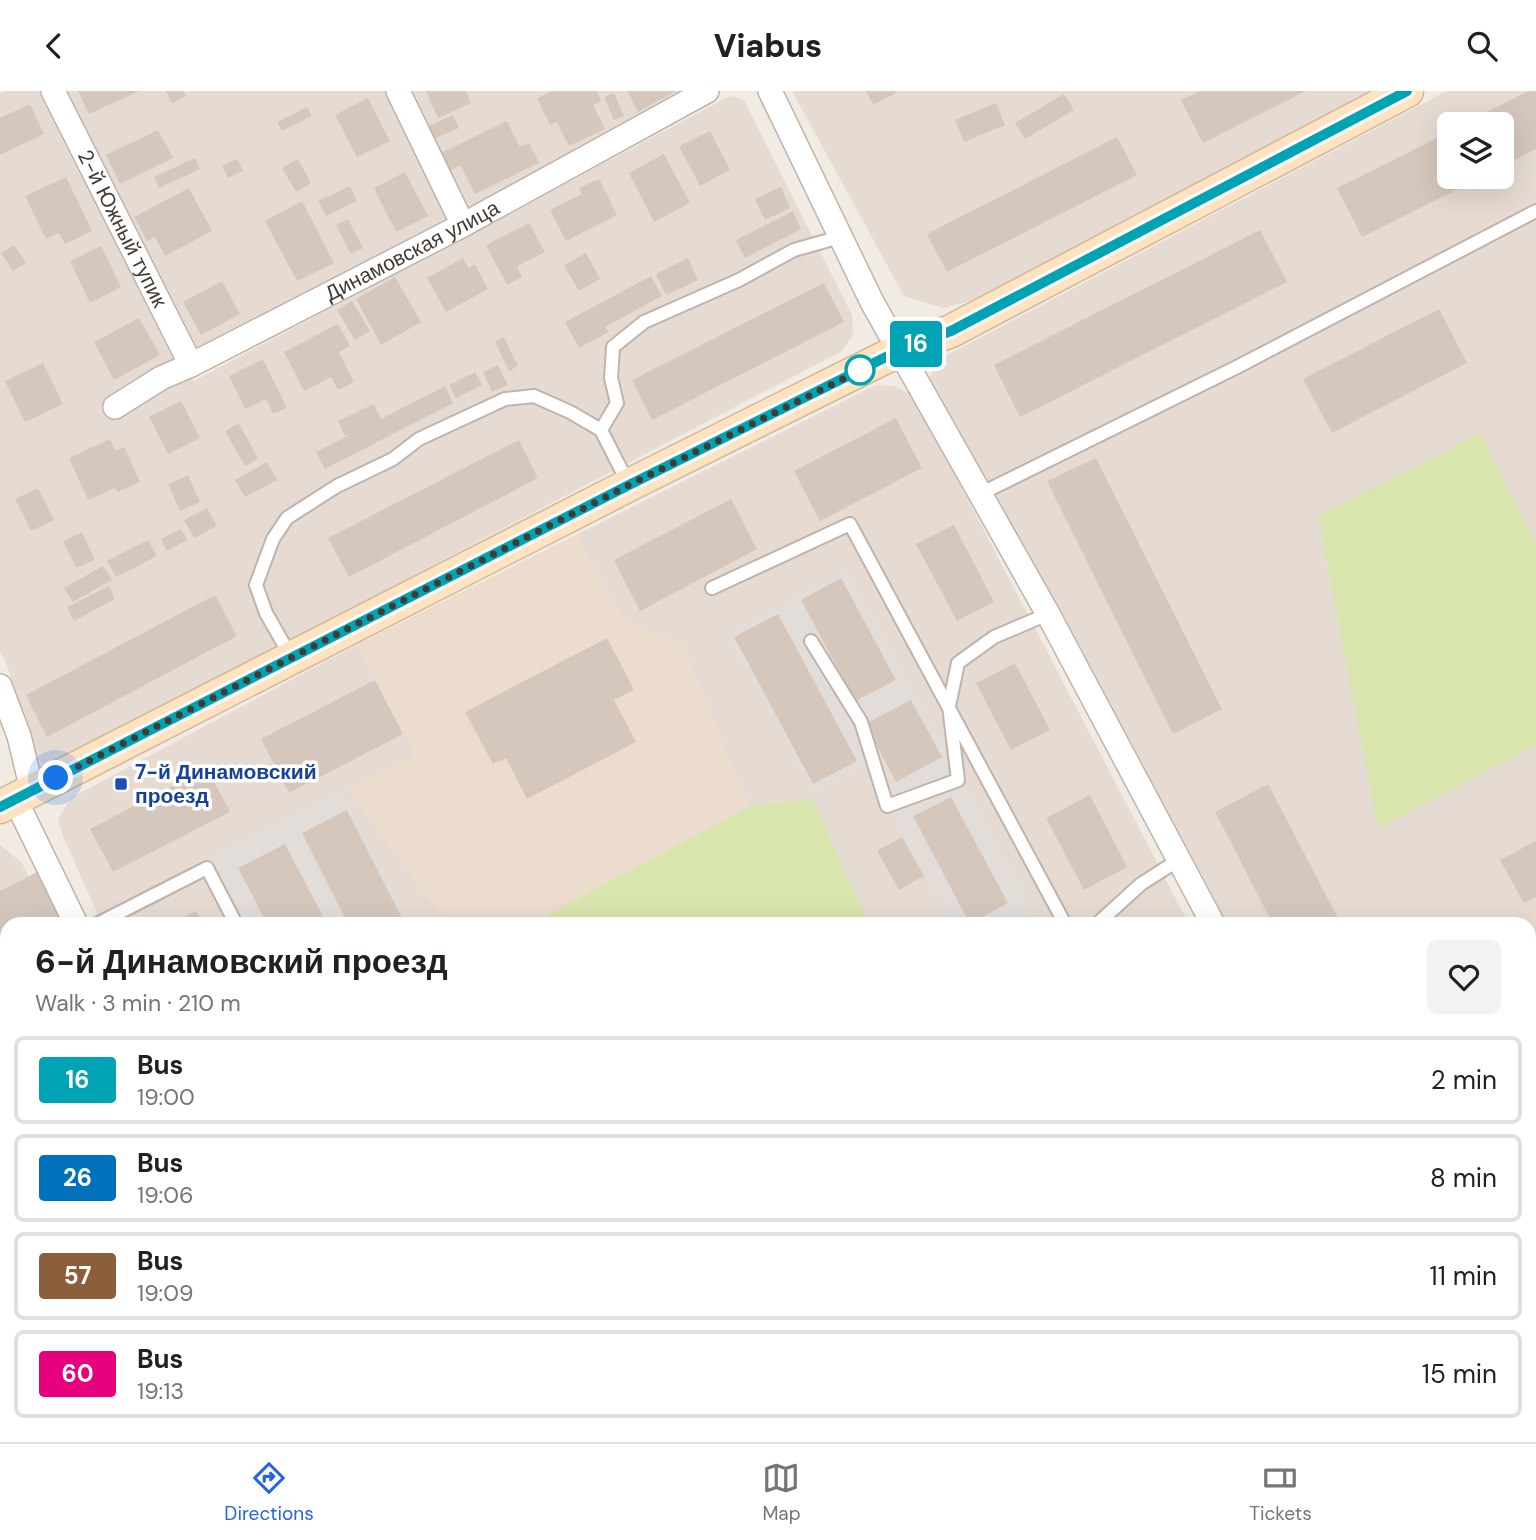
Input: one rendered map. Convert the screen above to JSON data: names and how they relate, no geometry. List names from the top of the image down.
{
  "streets": {
    "street": ["2-й Южный тупик", "Динамовская улица"]
  },
  "crossings": [
    ["2-й Южный тупик", "Динамовская улица"]
  ],
  "places": {
    "transit": ["7-й Динамовский проезд"]
  },
  "lines": ["bus line 16"],
  "page": {
    "header": "Viabus",
    "on_map": "16",
    "heading": ["6-й Динамовский проезд", "Walk · 3 min · 210 m"],
    "list": [
      {
        "mark": "16",
        "name": "Bus",
        "note": "19:00",
        "value": "2 min"
      },
      {
        "mark": "26",
        "name": "Bus",
        "note": "19:06",
        "value": "8 min"
      },
      {
        "mark": "57",
        "name": "Bus",
        "note": "19:09",
        "value": "11 min"
      },
      {
        "mark": "60",
        "name": "Bus",
        "note": "19:13",
        "value": "15 min"
      }
    ],
    "tabs": ["Directions", "Map", "Tickets"]
  }
}
